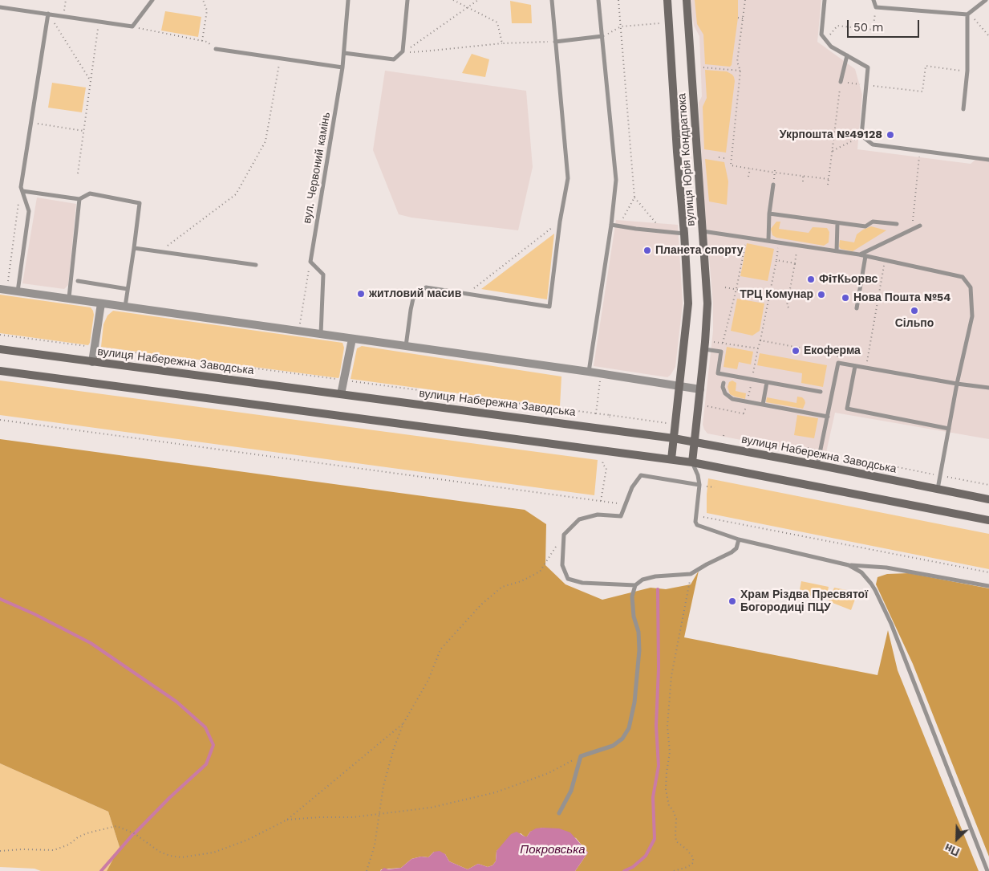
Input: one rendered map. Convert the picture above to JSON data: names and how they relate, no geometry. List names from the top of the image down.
{
  "streets": {
    "main road": ["вулиця Юрія Кондратюка", "вулиця Набережна Заводська"],
    "lane": ["вул. Червоний камінь"]
  },
  "crossings": [
    ["вулиця Юрія Кондратюка", "вулиця Набережна Заводська"]
  ],
  "water": ["Покровська"],
  "places": [
    "Укрпошта №49128",
    "Планета спорту",
    "ФiтКьорвс",
    "житловий масив",
    "ТРЦ Комунар",
    "Нова Пошта №54",
    "Сільпо",
    "Екоферма",
    "Храм Різдва Пресвятої Богородиці ПЦУ"
  ],
  "scale_bar": "50 m",
  "north": "bottom left"
}
